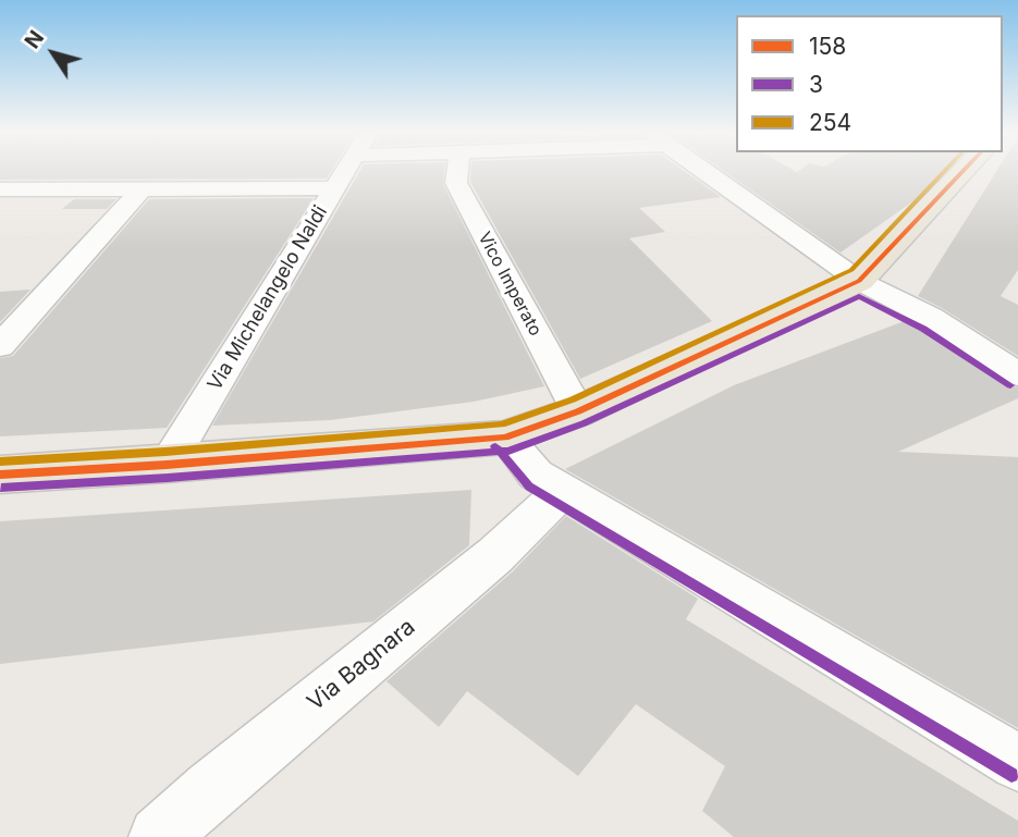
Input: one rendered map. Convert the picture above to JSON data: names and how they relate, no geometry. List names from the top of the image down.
{
  "streets": {
    "street": ["Vico Imperato", "Via Michelangelo Naldi", "Via Bagnara"]
  },
  "lines": ["transit line 158", "transit line 254", "transit line 3"],
  "legend": ["158", "3", "254"],
  "north": "top left"
}
